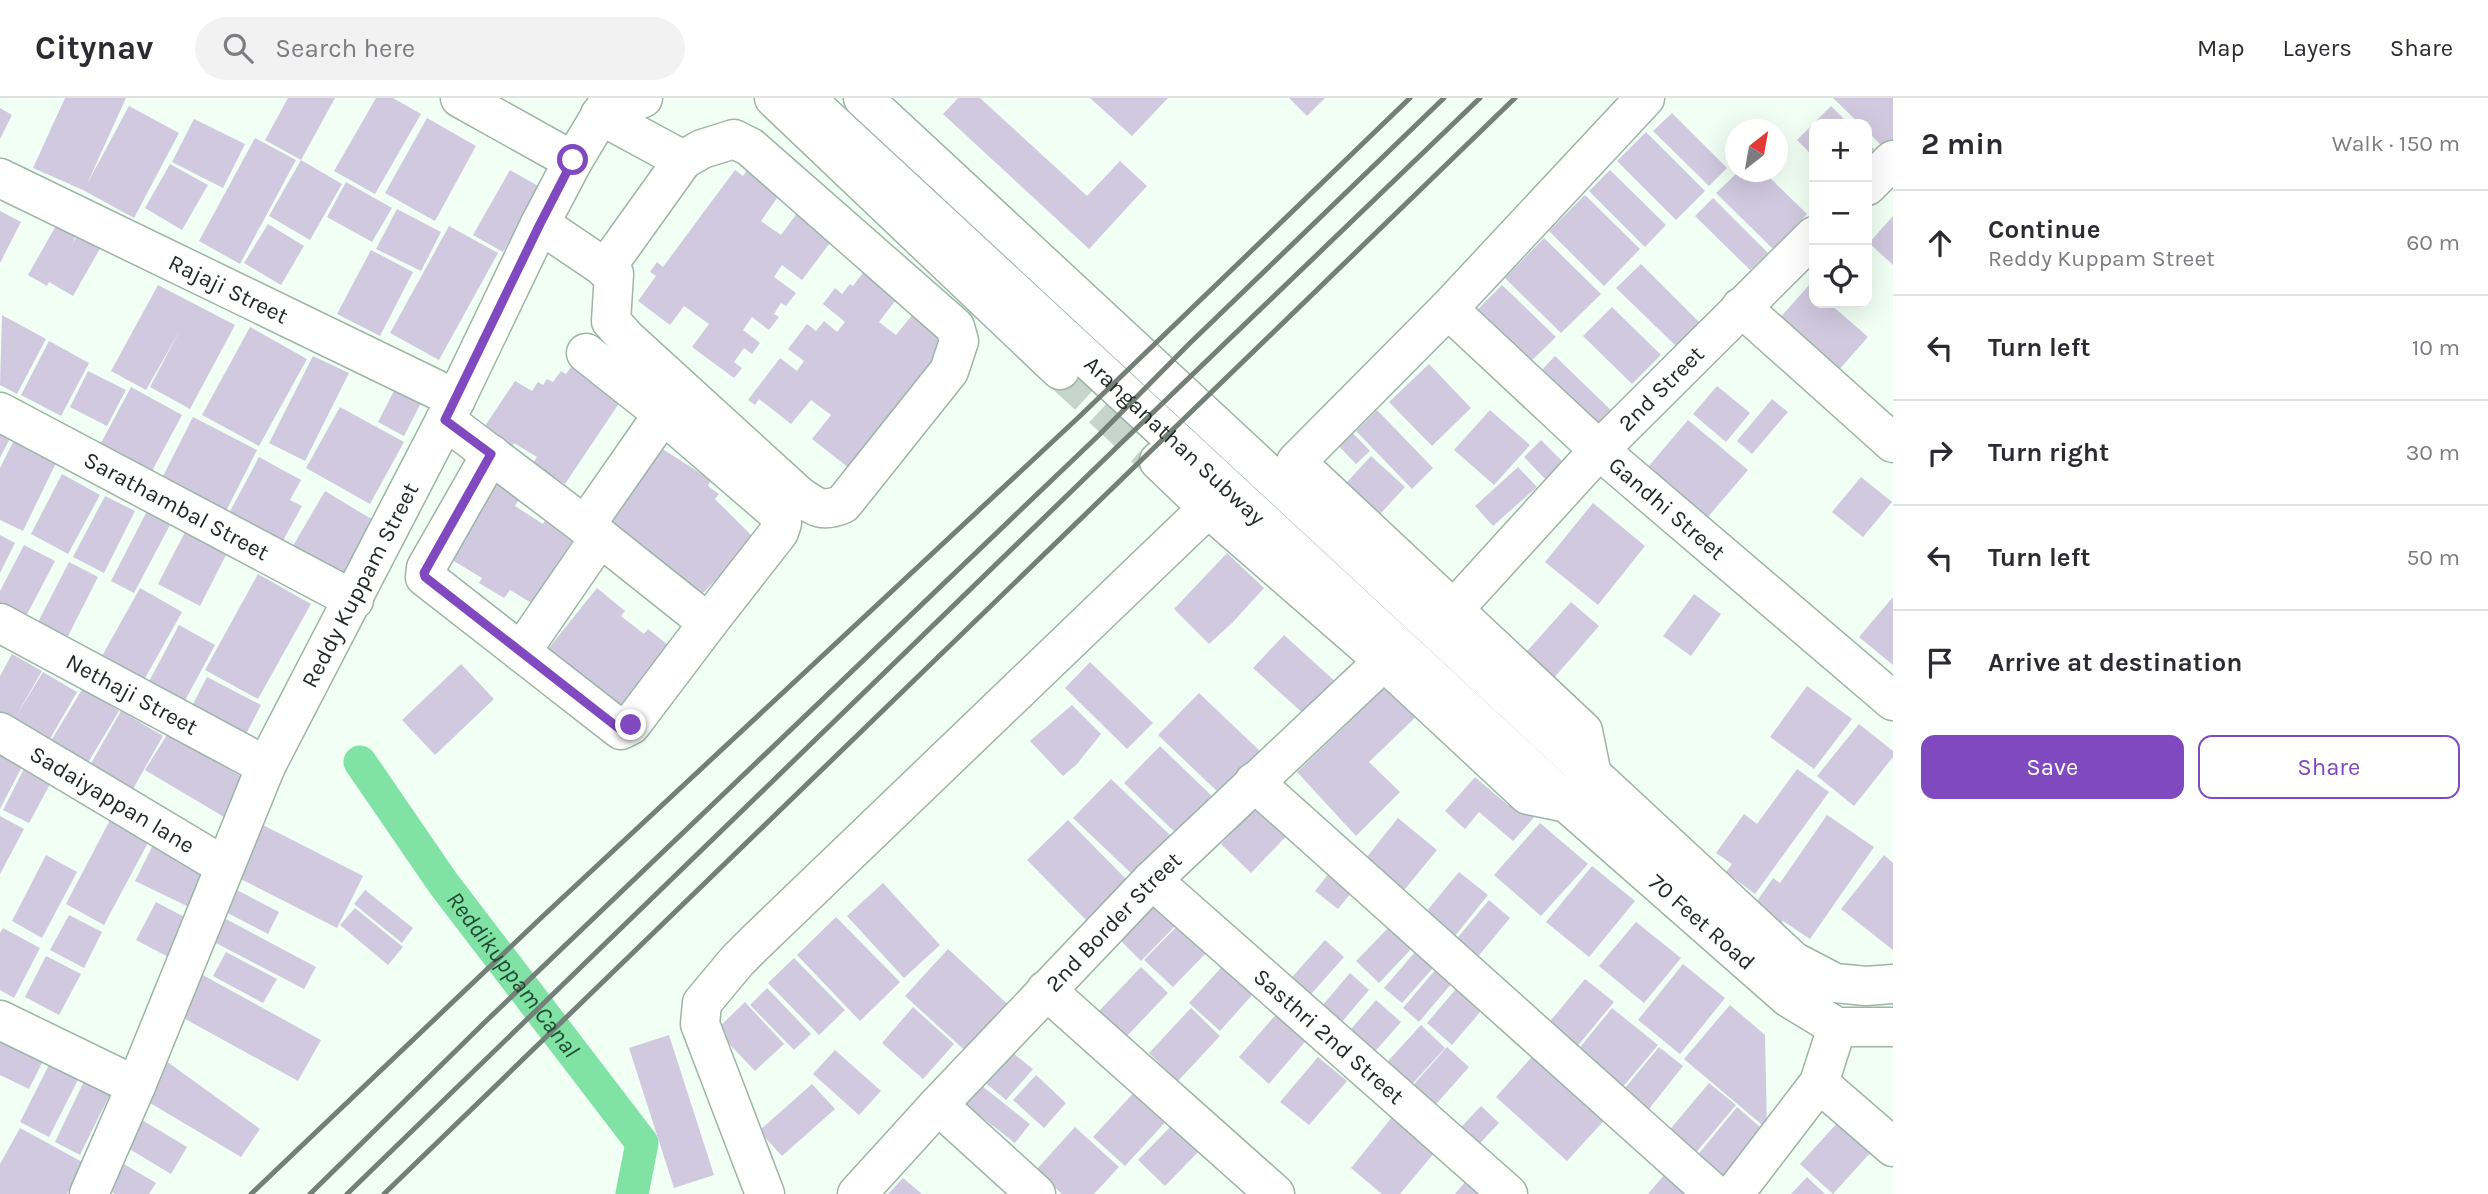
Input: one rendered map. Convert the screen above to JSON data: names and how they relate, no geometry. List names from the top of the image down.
{
  "streets": {
    "street": [
      "Rajaji Street",
      "2nd Street",
      "Aranganathan Subway",
      "Sarathambal Street",
      "Gandhi Street",
      "Reddy Kuppam Street",
      "Nethaji Street",
      "Sadaiyappan lane",
      "2nd Border Street",
      "70 Feet Road",
      "Sasthri 2nd Street"
    ]
  },
  "crossings": [
    ["Rajaji Street", "Reddy Kuppam Street"],
    ["2nd Street", "Gandhi Street"],
    ["Aranganathan Subway", "70 Feet Road"],
    ["Sarathambal Street", "Reddy Kuppam Street"],
    ["Reddy Kuppam Street", "Nethaji Street"],
    ["Reddy Kuppam Street", "Sadaiyappan lane"],
    ["2nd Border Street", "Sasthri 2nd Street"]
  ],
  "water": ["Reddikuppam Canal"],
  "north": "top right",
  "page": {
    "header": "Citynav",
    "search": "Search here",
    "nav": ["Map", "Layers", "Share"],
    "heading": ["2 min", "Walk · 150 m"],
    "map_buttons": ["+", "−"],
    "list": [
      ["Continue", "Reddy Kuppam Street", "60 m"],
      ["Turn left", "10 m"],
      ["Turn right", "30 m"],
      ["Turn left", "50 m"],
      "Arrive at destination"
    ],
    "buttons": ["Save", "Share"]
  }
}
